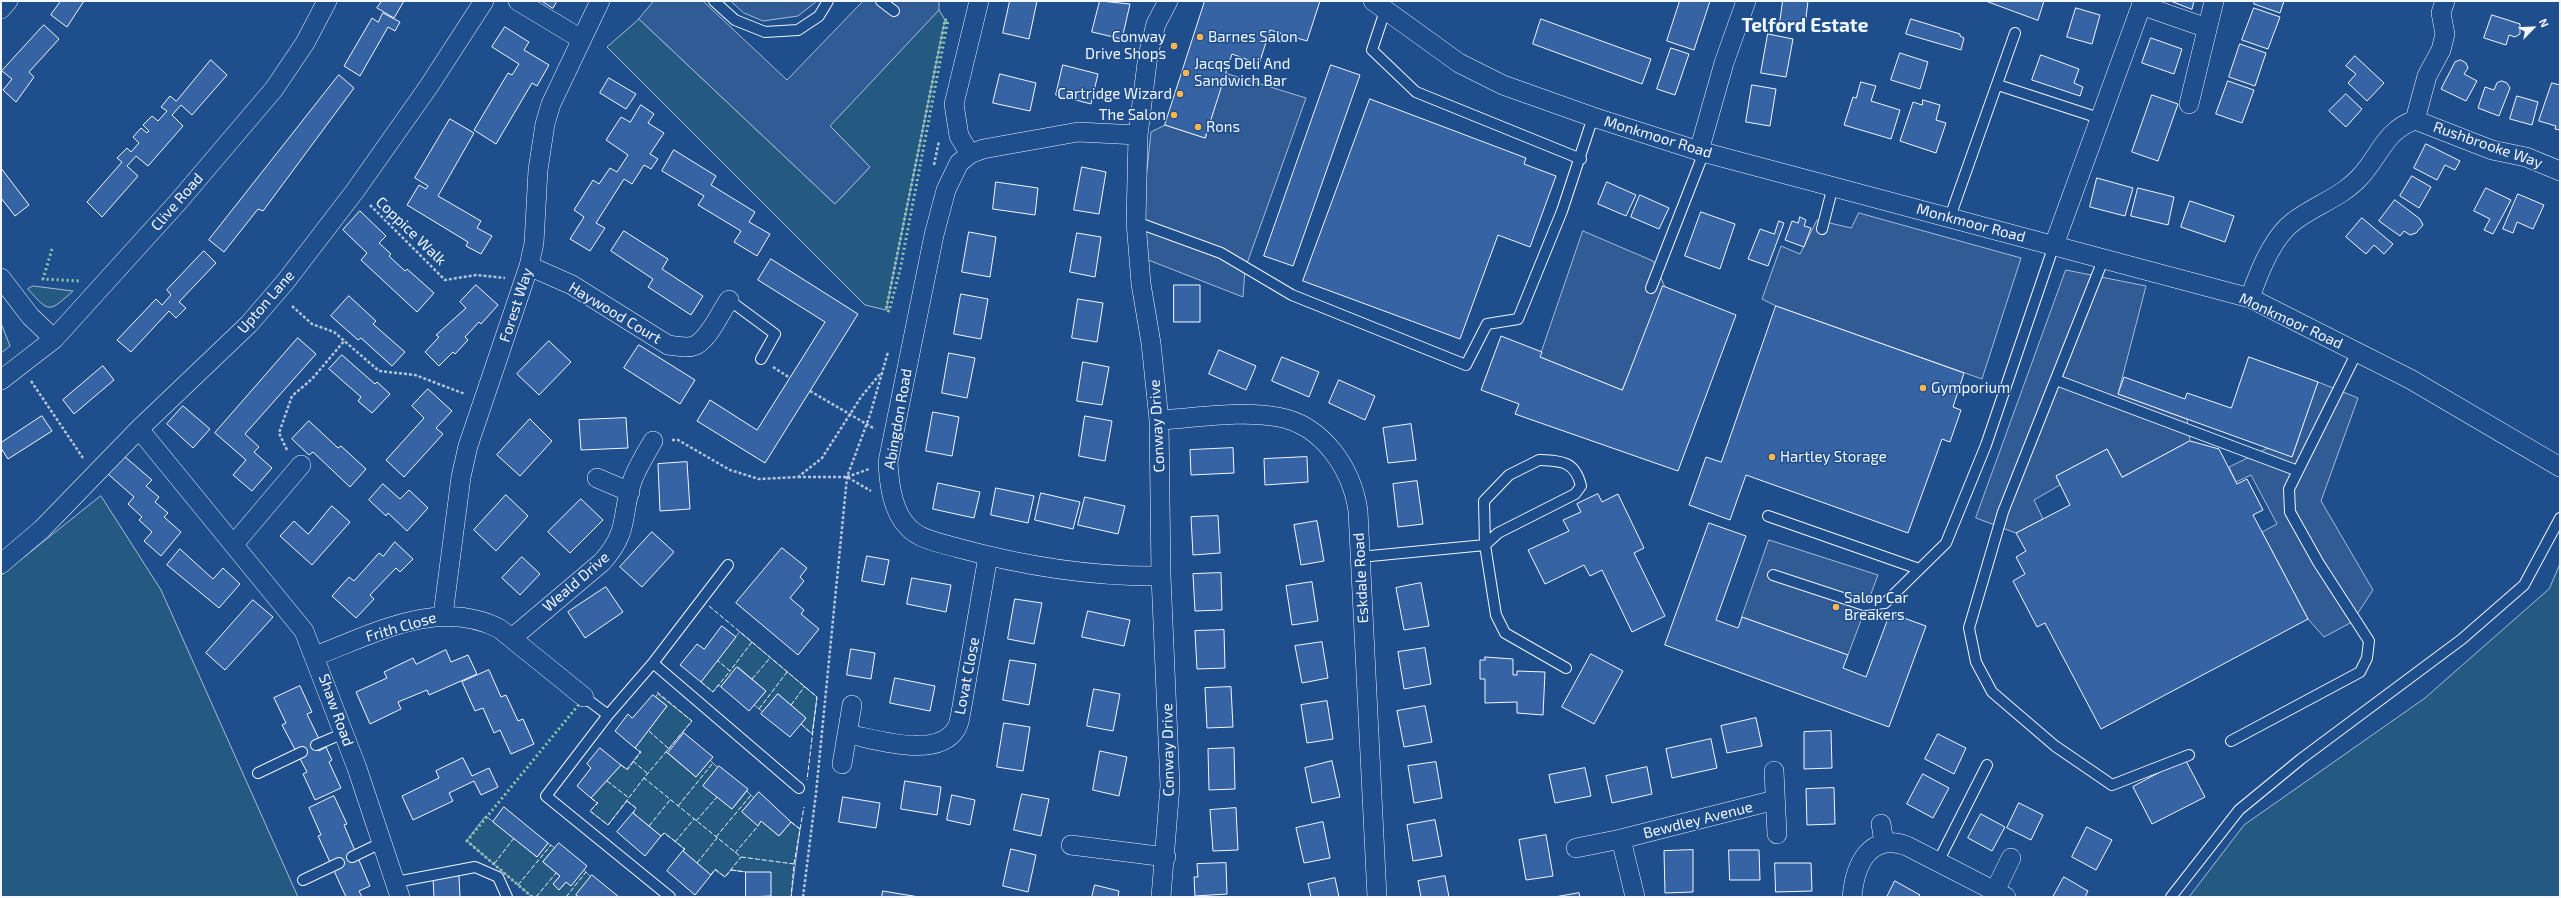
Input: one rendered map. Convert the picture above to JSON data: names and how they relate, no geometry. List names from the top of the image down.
{
  "streets": {
    "street": [
      "Monkmoor Road",
      "Rushbrooke Way",
      "Clive Road",
      "Upton Lane",
      "Forest Way",
      "Haywood Court",
      "Abingdon Road",
      "Conway Drive",
      "Eskdale Road",
      "Weald Drive",
      "Frith Close",
      "Lovat Close",
      "Shaw Road",
      "Bewdley Avenue"
    ],
    "path": ["Coppice Walk"]
  },
  "crossings": [
    ["Coppice Walk", "Upton Lane"],
    ["Coppice Walk", "Forest Way"],
    ["Coppice Walk", "Haywood Court"],
    ["Upton Lane", "Shaw Road"],
    ["Forest Way", "Haywood Court"],
    ["Forest Way", "Frith Close"],
    ["Abingdon Road", "Conway Drive"],
    ["Abingdon Road", "Lovat Close"],
    ["Conway Drive", "Eskdale Road"],
    ["Weald Drive", "Frith Close"],
    ["Frith Close", "Shaw Road"]
  ],
  "districts": ["Telford Estate"],
  "places": [
    "Barnes Salon",
    "Conway Drive Shops",
    "Jacqs Deli And Sandwich Bar",
    "Cartridge Wizard",
    "The Salon",
    "Rons",
    "Gymporium",
    "Hartley Storage",
    "Salop Car Breakers"
  ],
  "north": "top right"
}
